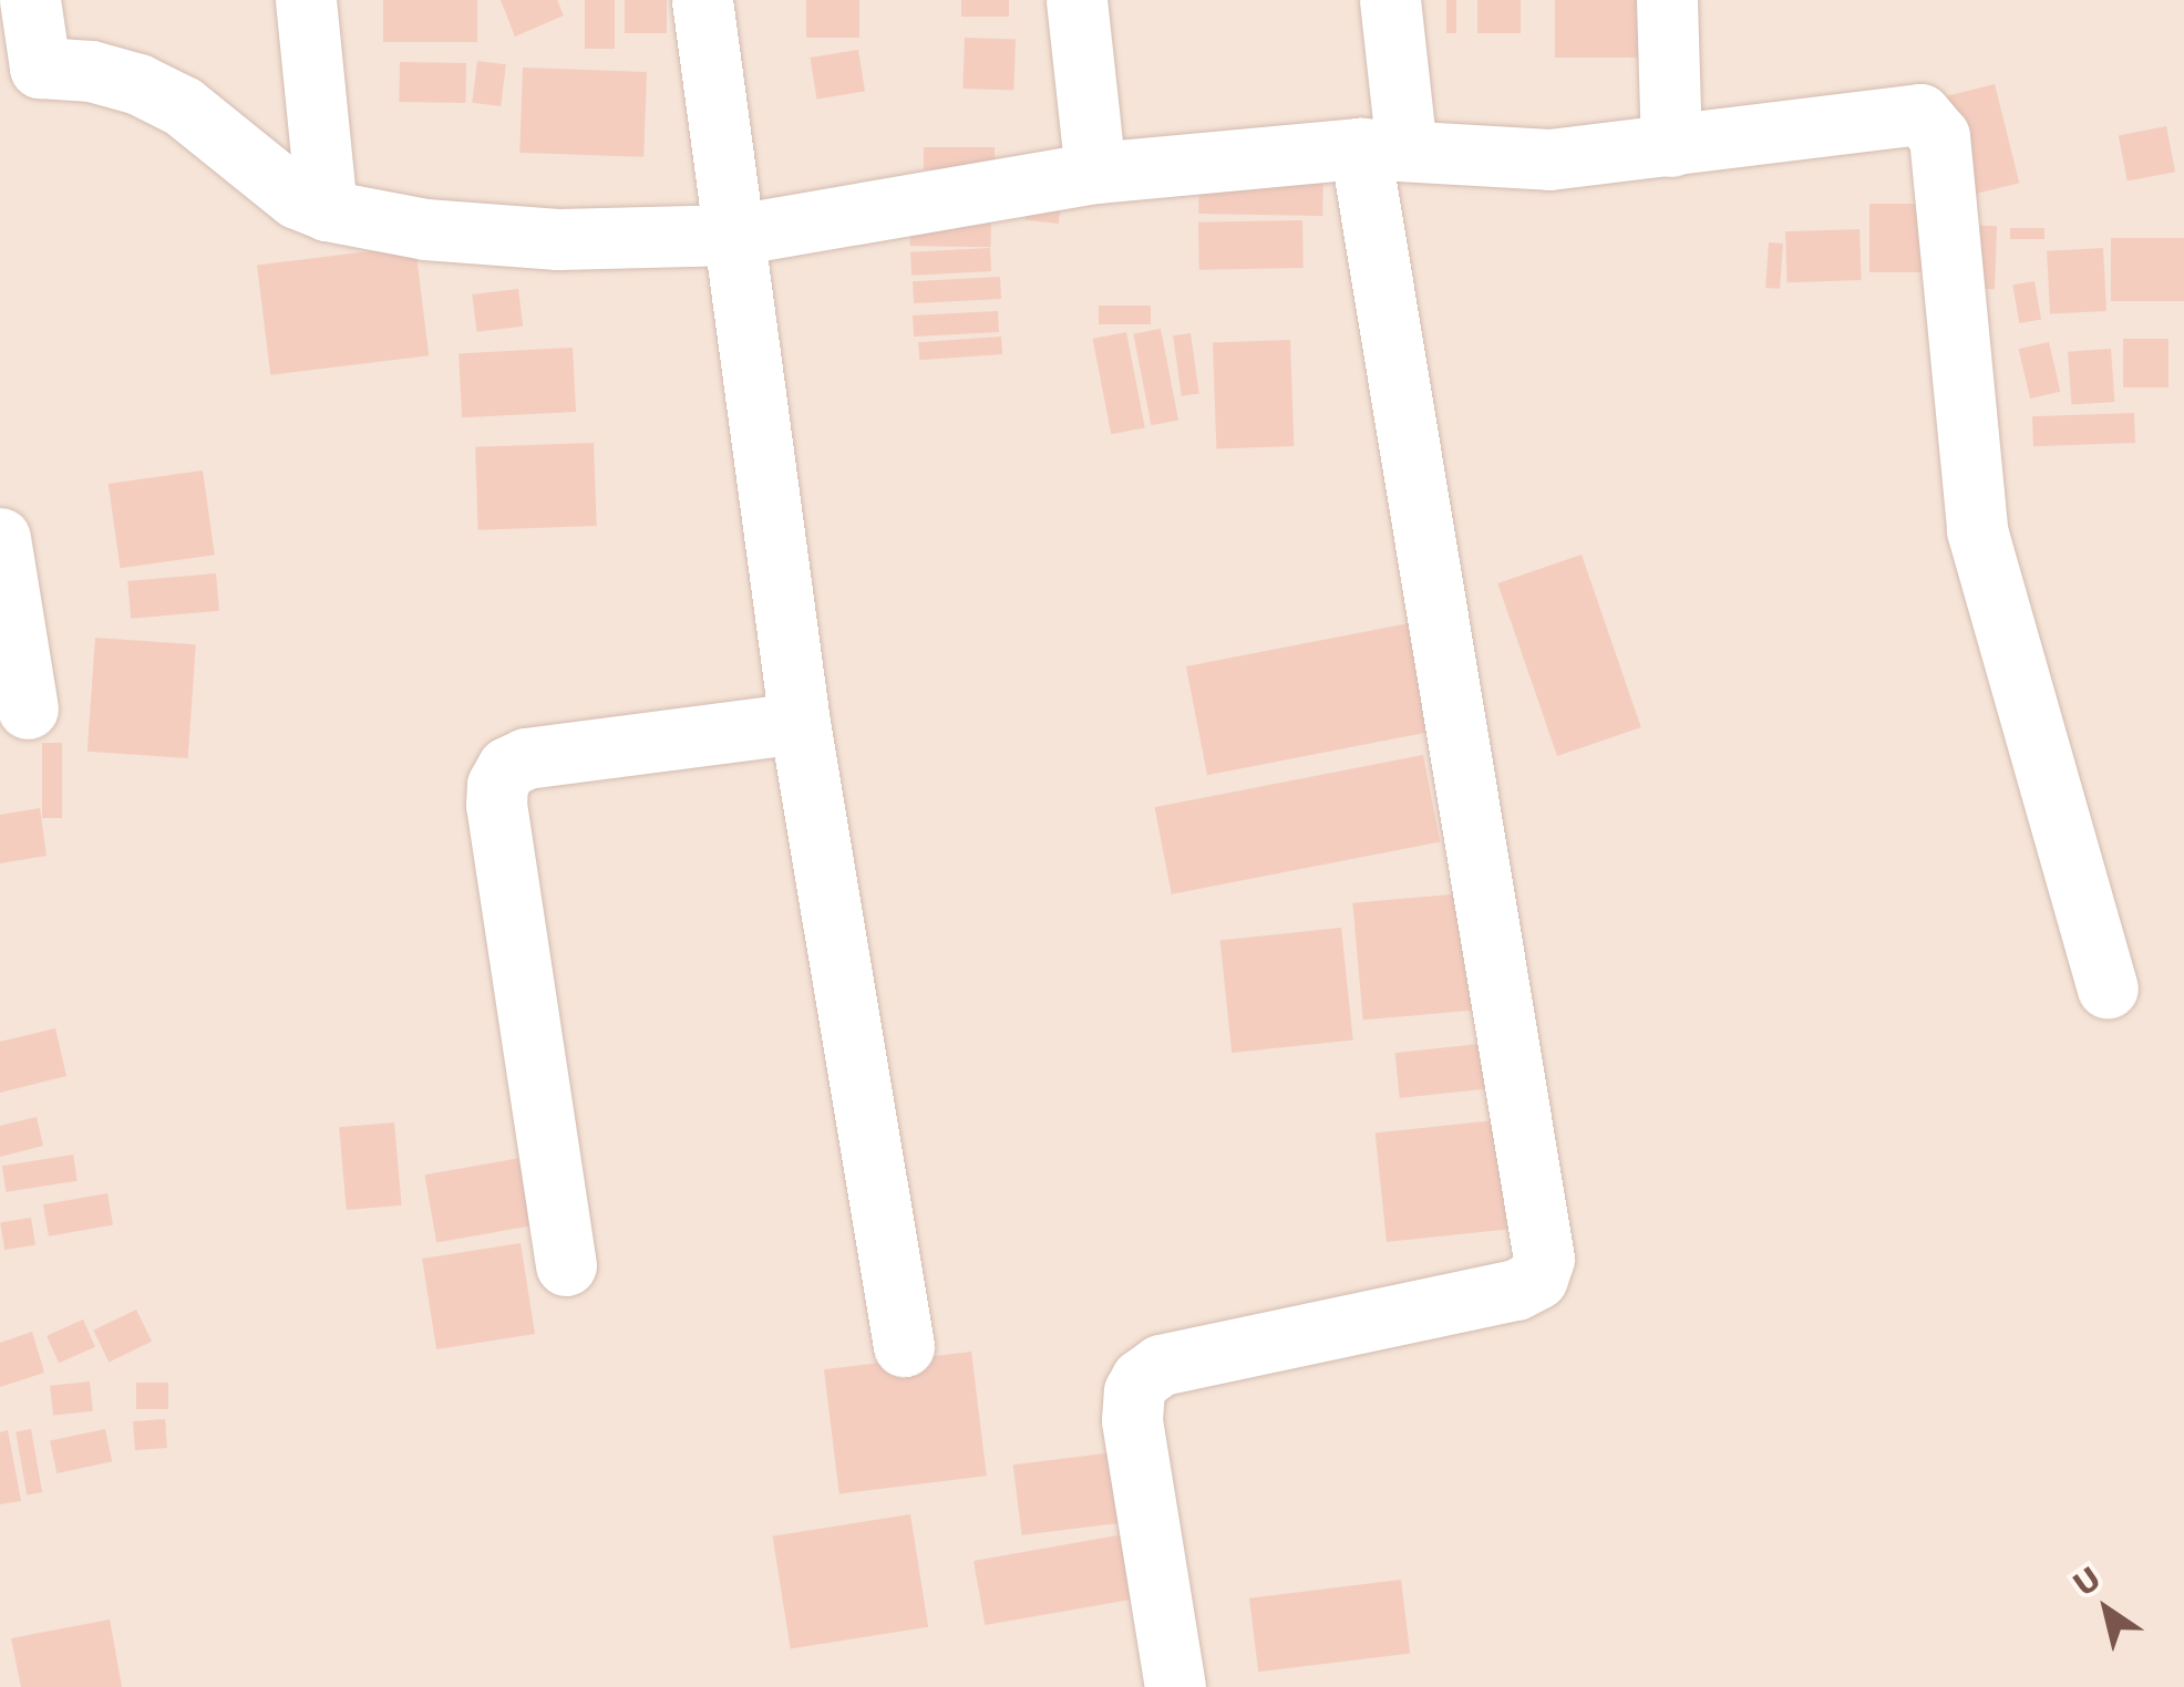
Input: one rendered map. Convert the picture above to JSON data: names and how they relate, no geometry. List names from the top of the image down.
{
  "north": "top left"
}
